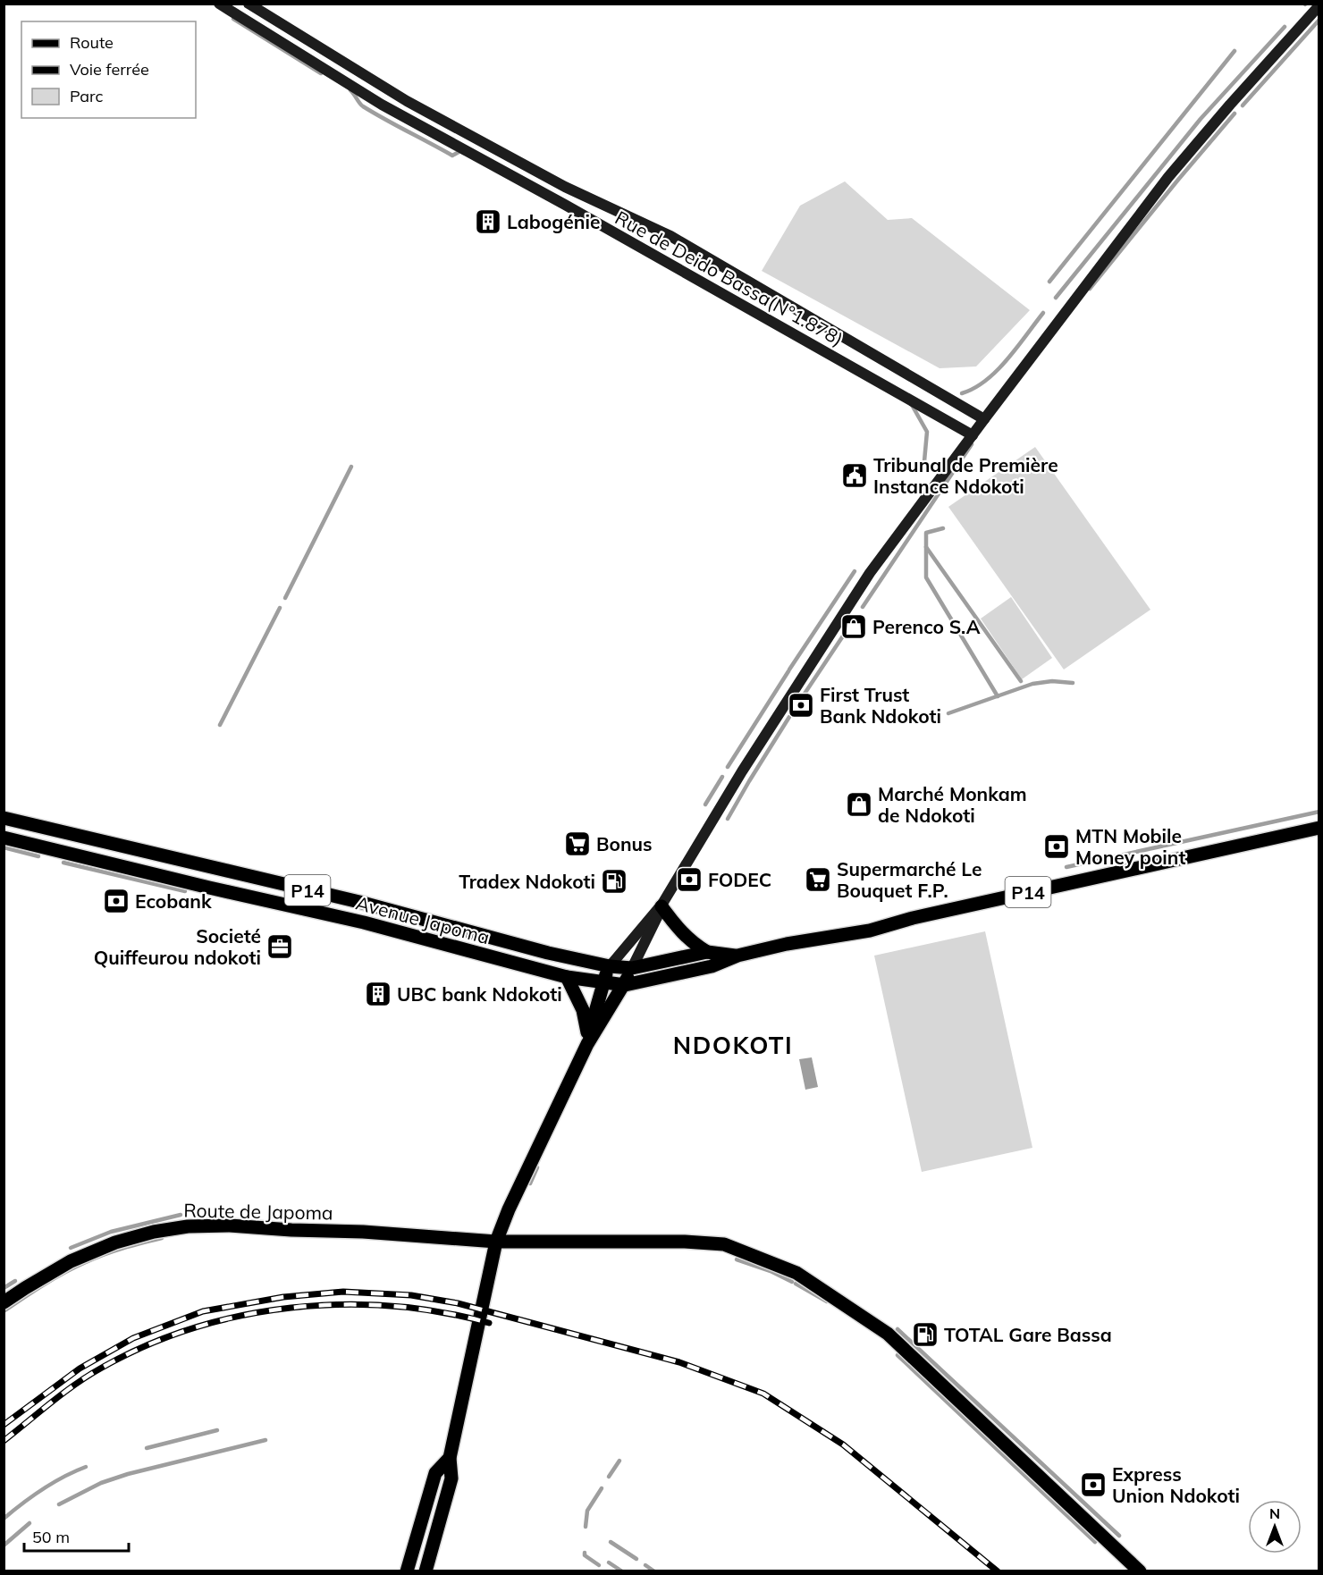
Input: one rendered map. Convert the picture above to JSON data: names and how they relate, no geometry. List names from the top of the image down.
{
  "streets": {
    "main road": [
      "Rue de Deido Bassa(N°1.878)",
      "P14",
      "Avenue Japoma",
      "Route de Japoma"
    ]
  },
  "districts": ["NDOKOTI"],
  "places": {
    "building": ["Labogénie", "UBC bank Ndokoti"],
    "public building": ["Tribunal de Première Instance Ndokoti"],
    "shop": ["Perenco S.A", "Marché Monkam de Ndokoti"],
    "bank": [
      "First Trust Bank Ndokoti",
      "MTN Mobile Money point",
      "FODEC",
      "Ecobank",
      "Express Union Ndokoti"
    ],
    "supermarket": ["Bonus", "Supermarché Le Bouquet F.P."],
    "fuel station": ["Tradex Ndokoti", "TOTAL Gare Bassa"],
    "office": ["Societé Quiffeurou ndokoti"]
  },
  "legend": ["Route", "Voie ferrée", "Parc"],
  "scale_bar": "50 m",
  "north": "top"
}
